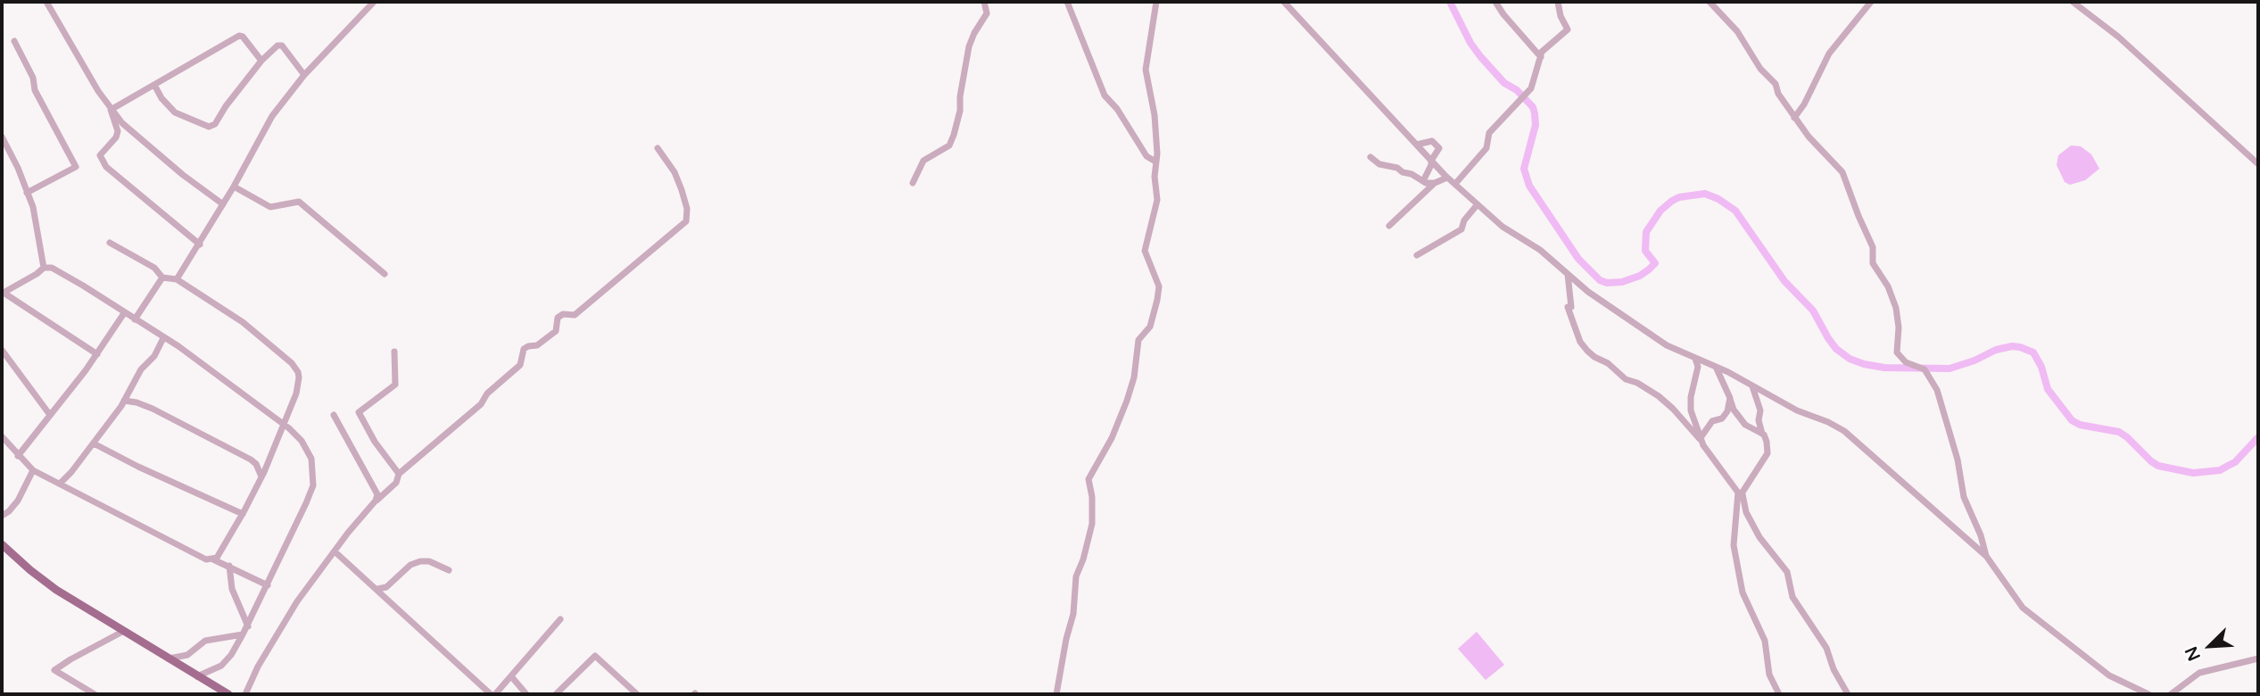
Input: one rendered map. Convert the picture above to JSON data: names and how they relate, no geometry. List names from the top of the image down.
{
  "north": "bottom left"
}
